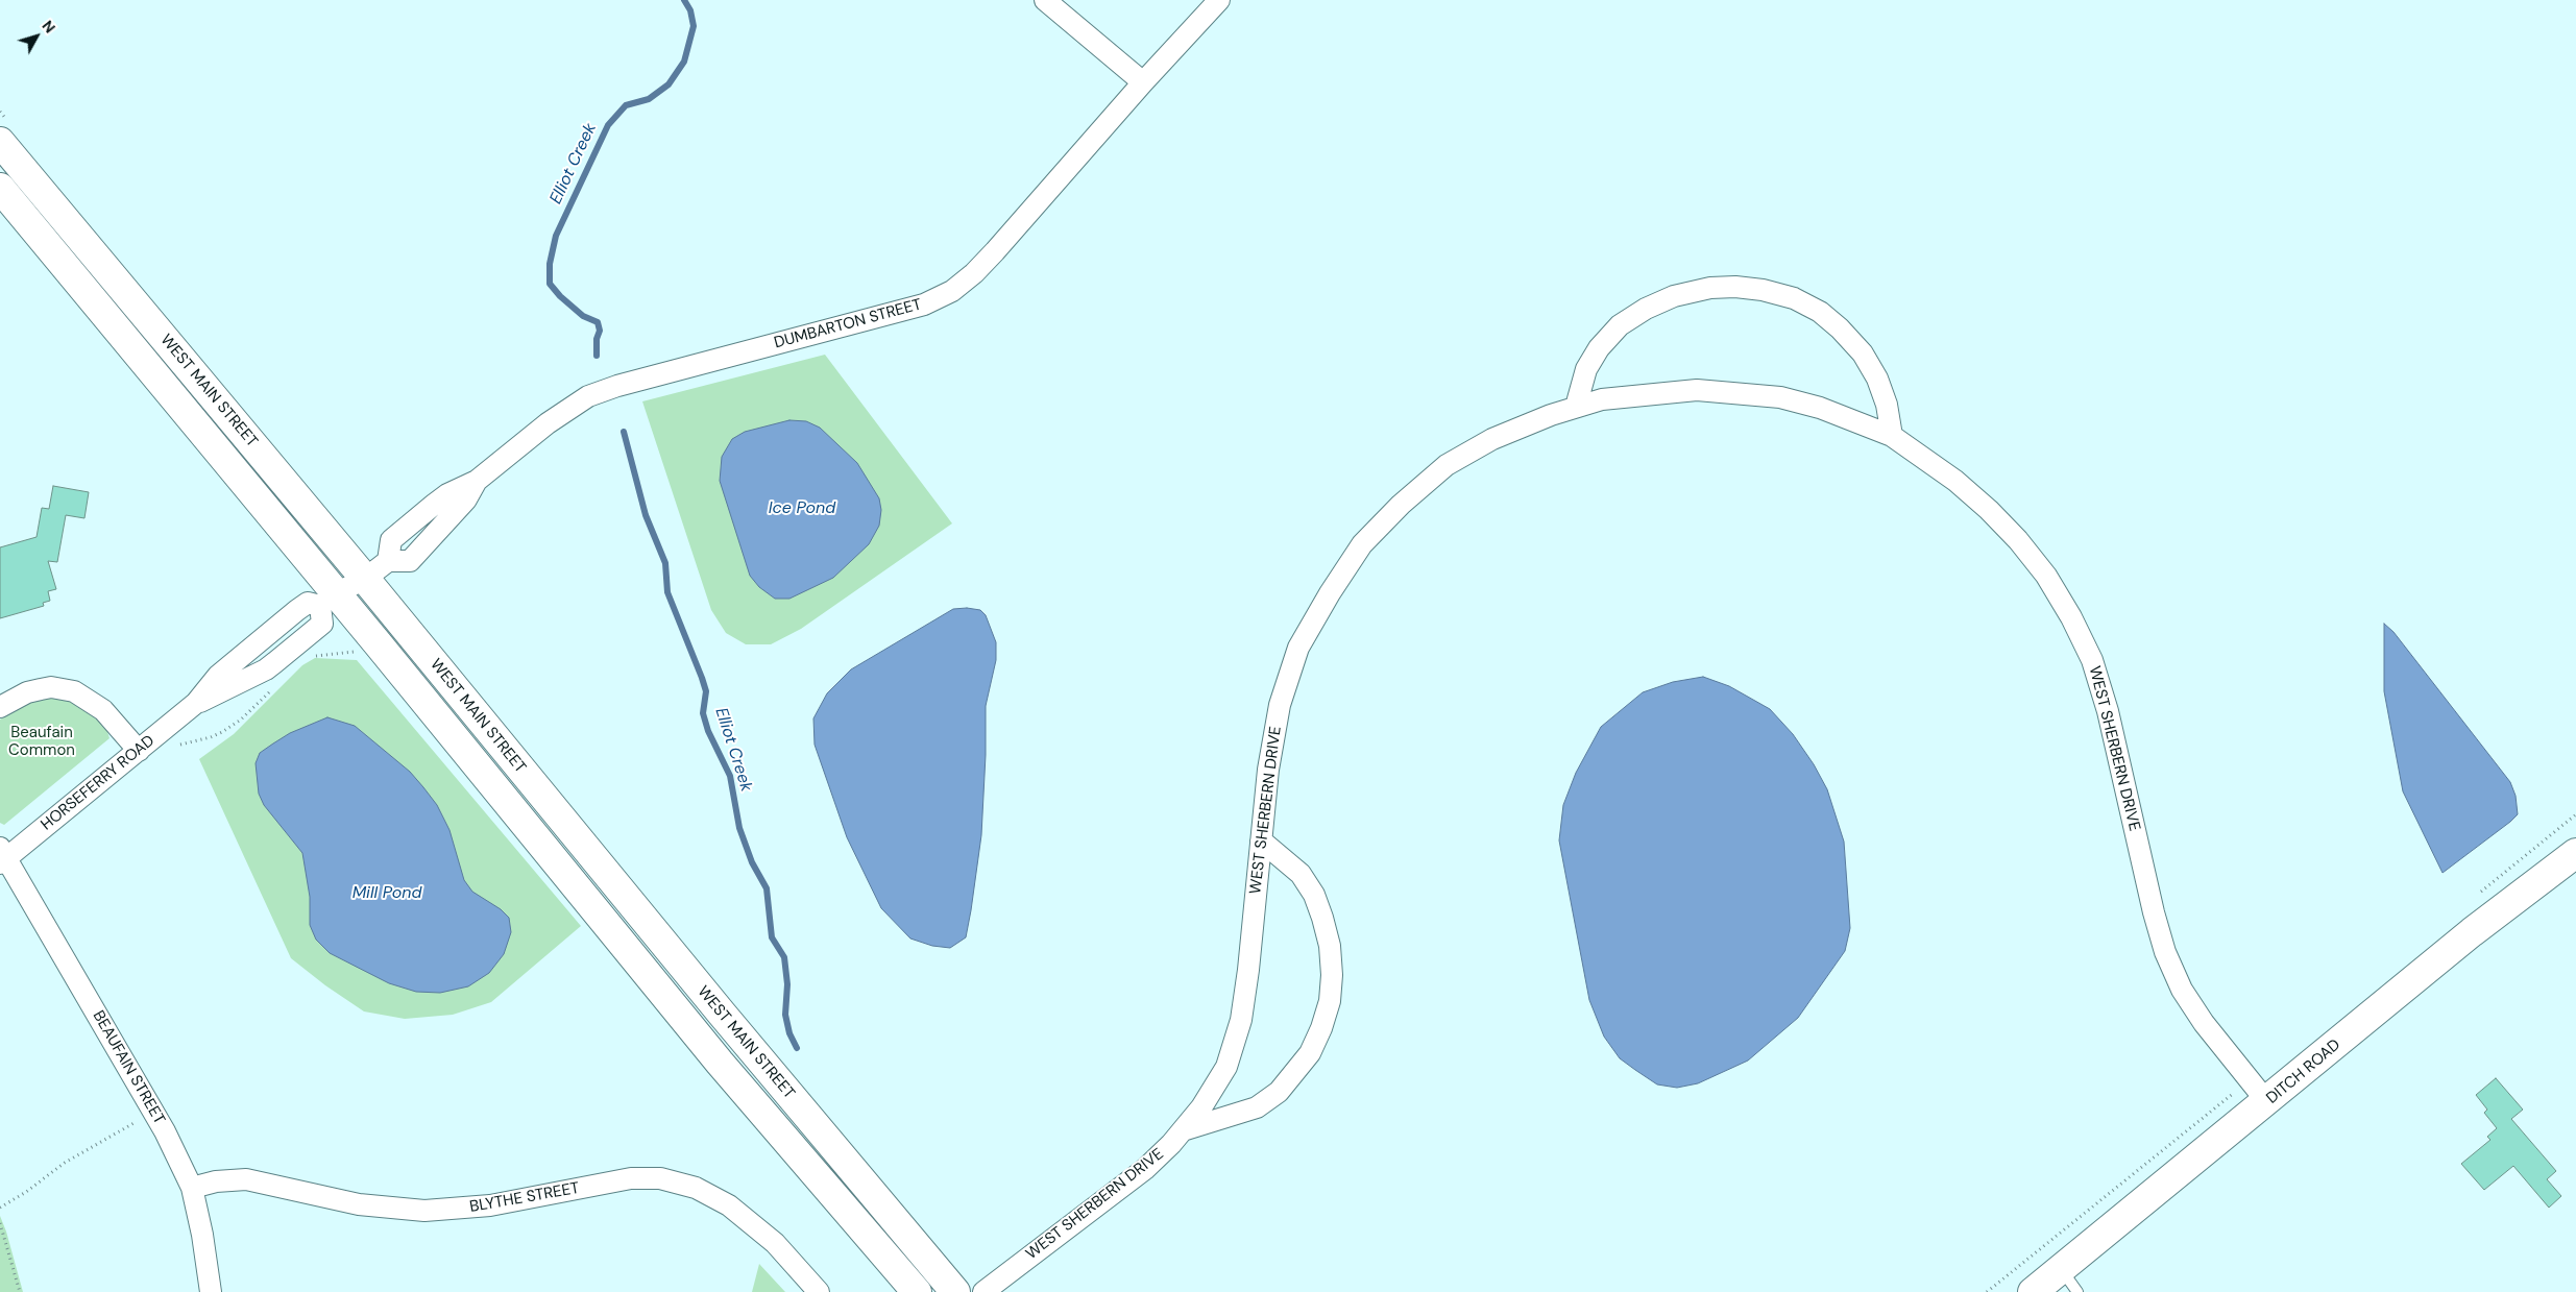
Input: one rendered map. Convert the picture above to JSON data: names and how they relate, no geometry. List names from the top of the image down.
{
  "streets": {
    "street": [
      "DUMBARTON STREET",
      "WEST MAIN STREET",
      "WEST SHERBERN DRIVE",
      "HORSEFERRY ROAD",
      "BEAUFAIN STREET",
      "DITCH ROAD",
      "BLYTHE STREET"
    ]
  },
  "crossings": [
    ["DUMBARTON STREET", "WEST MAIN STREET"],
    ["DUMBARTON STREET", "HORSEFERRY ROAD"],
    ["WEST MAIN STREET", "HORSEFERRY ROAD"],
    ["WEST SHERBERN DRIVE", "DITCH ROAD"],
    ["HORSEFERRY ROAD", "BEAUFAIN STREET"],
    ["BEAUFAIN STREET", "BLYTHE STREET"]
  ],
  "water": ["Elliot Creek", "Ice Pond", "Mill Pond"],
  "parks": ["Beaufain Common"],
  "north": "top right"
}
